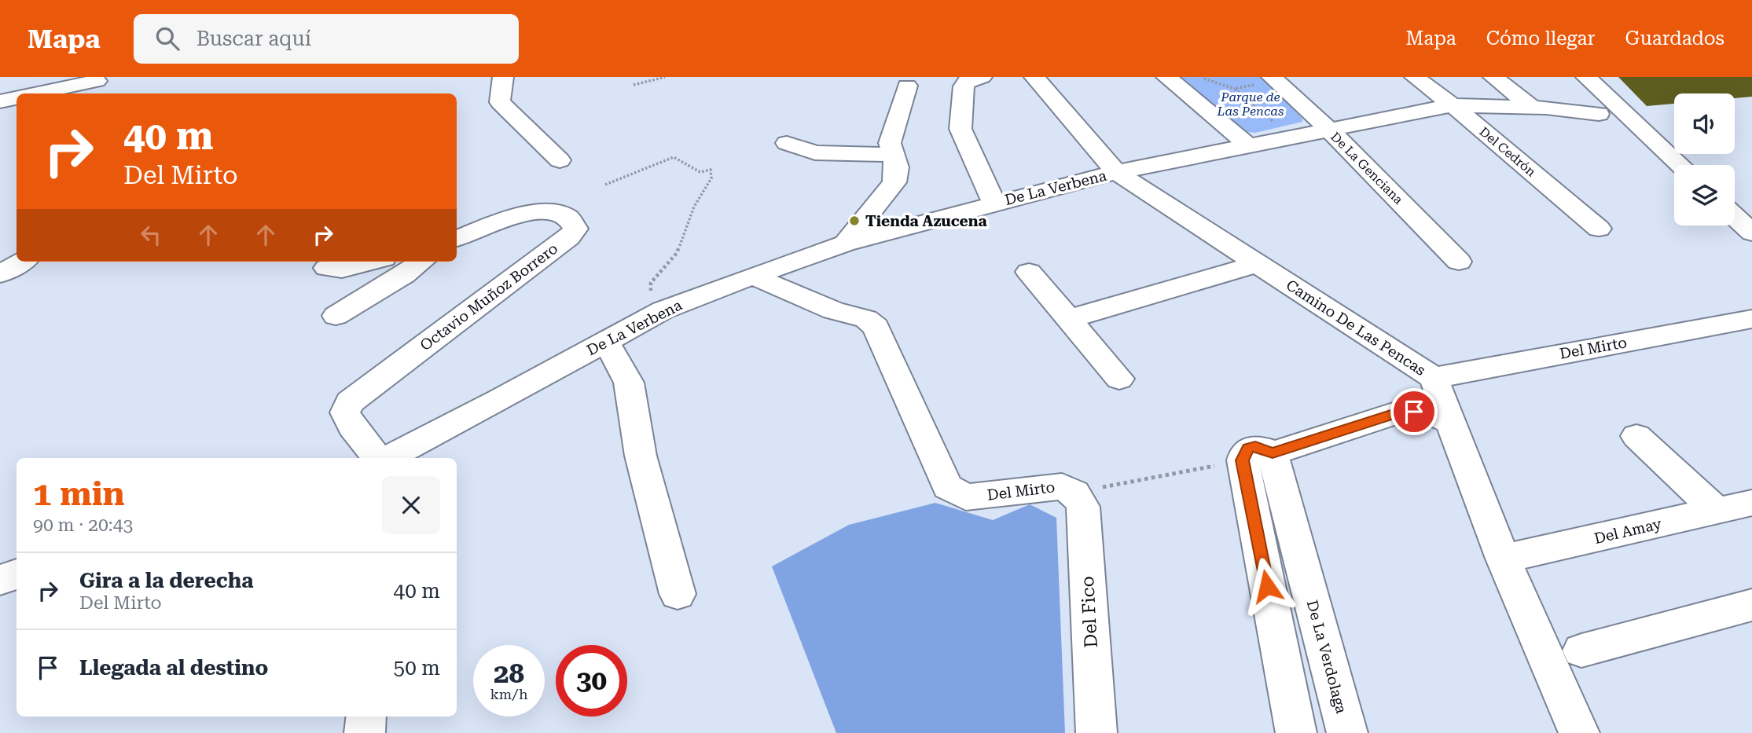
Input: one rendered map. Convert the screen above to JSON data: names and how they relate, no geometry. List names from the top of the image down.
{
  "streets": {
    "street": [
      "Del Cedrón",
      "De La Genciana",
      "De La Verbena",
      "Octavio Muñoz Borrero",
      "Camino De Las Pencas",
      "Del Mirto",
      "Del Amay",
      "Del Fico",
      "De La Verdolaga"
    ]
  },
  "crossings": [
    ["Del Cedrón", "De La Verbena"],
    ["De La Genciana", "De La Verbena"],
    ["De La Verbena", "Camino De Las Pencas"],
    ["De La Verbena", "Del Mirto"],
    ["Camino De Las Pencas", "Del Mirto"],
    ["Camino De Las Pencas", "Del Amay"],
    ["Del Mirto", "Del Fico"],
    ["Del Mirto", "De La Verdolaga"]
  ],
  "parks": ["Parque de Las Pencas"],
  "places": ["Tienda Azucena"],
  "page": {
    "header": "Mapa",
    "search": "Buscar aquí",
    "nav": ["Mapa", "Cómo llegar", "Guardados"],
    "turn": ["40 m", "Del Mirto"],
    "heading": ["1 min", "90 m · 20:43"],
    "list": [
      {
        "name": "Gira a la derecha",
        "note": "Del Mirto",
        "value": "40 m"
      },
      {
        "name": "Llegada al destino",
        "value": "50 m"
      }
    ],
    "speed": "28 km/h",
    "limit": "30"
  }
}
